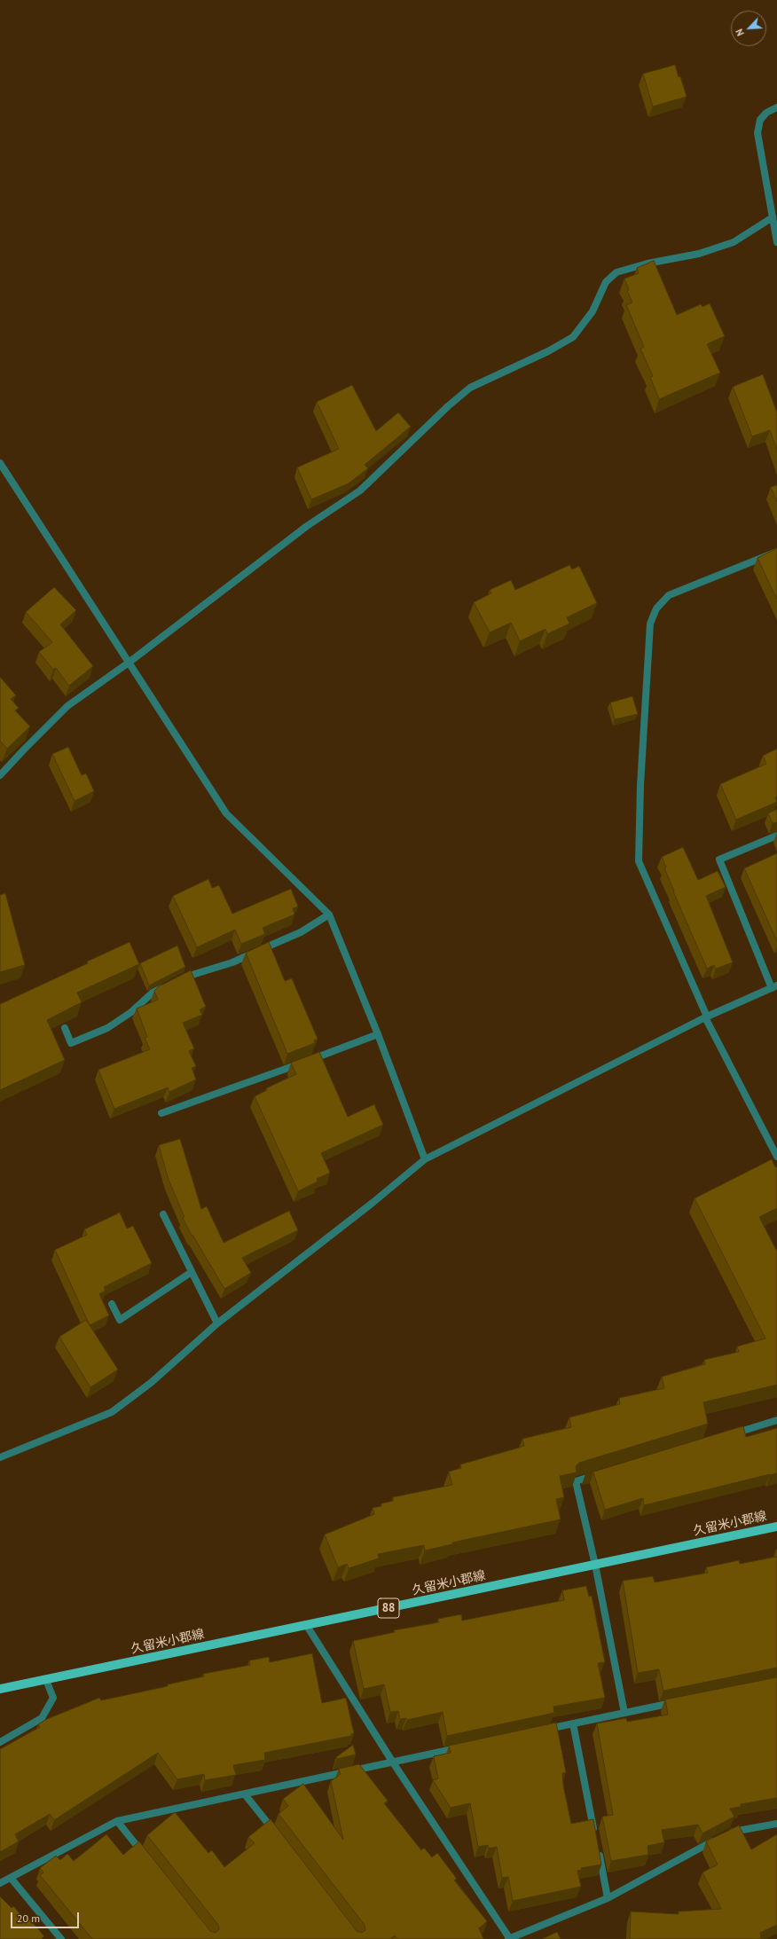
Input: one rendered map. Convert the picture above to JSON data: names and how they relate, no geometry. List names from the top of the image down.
{
  "streets": {
    "main road": ["久留米小郡線", "88"]
  },
  "scale_bar": "20 m",
  "north": "bottom left"
}
